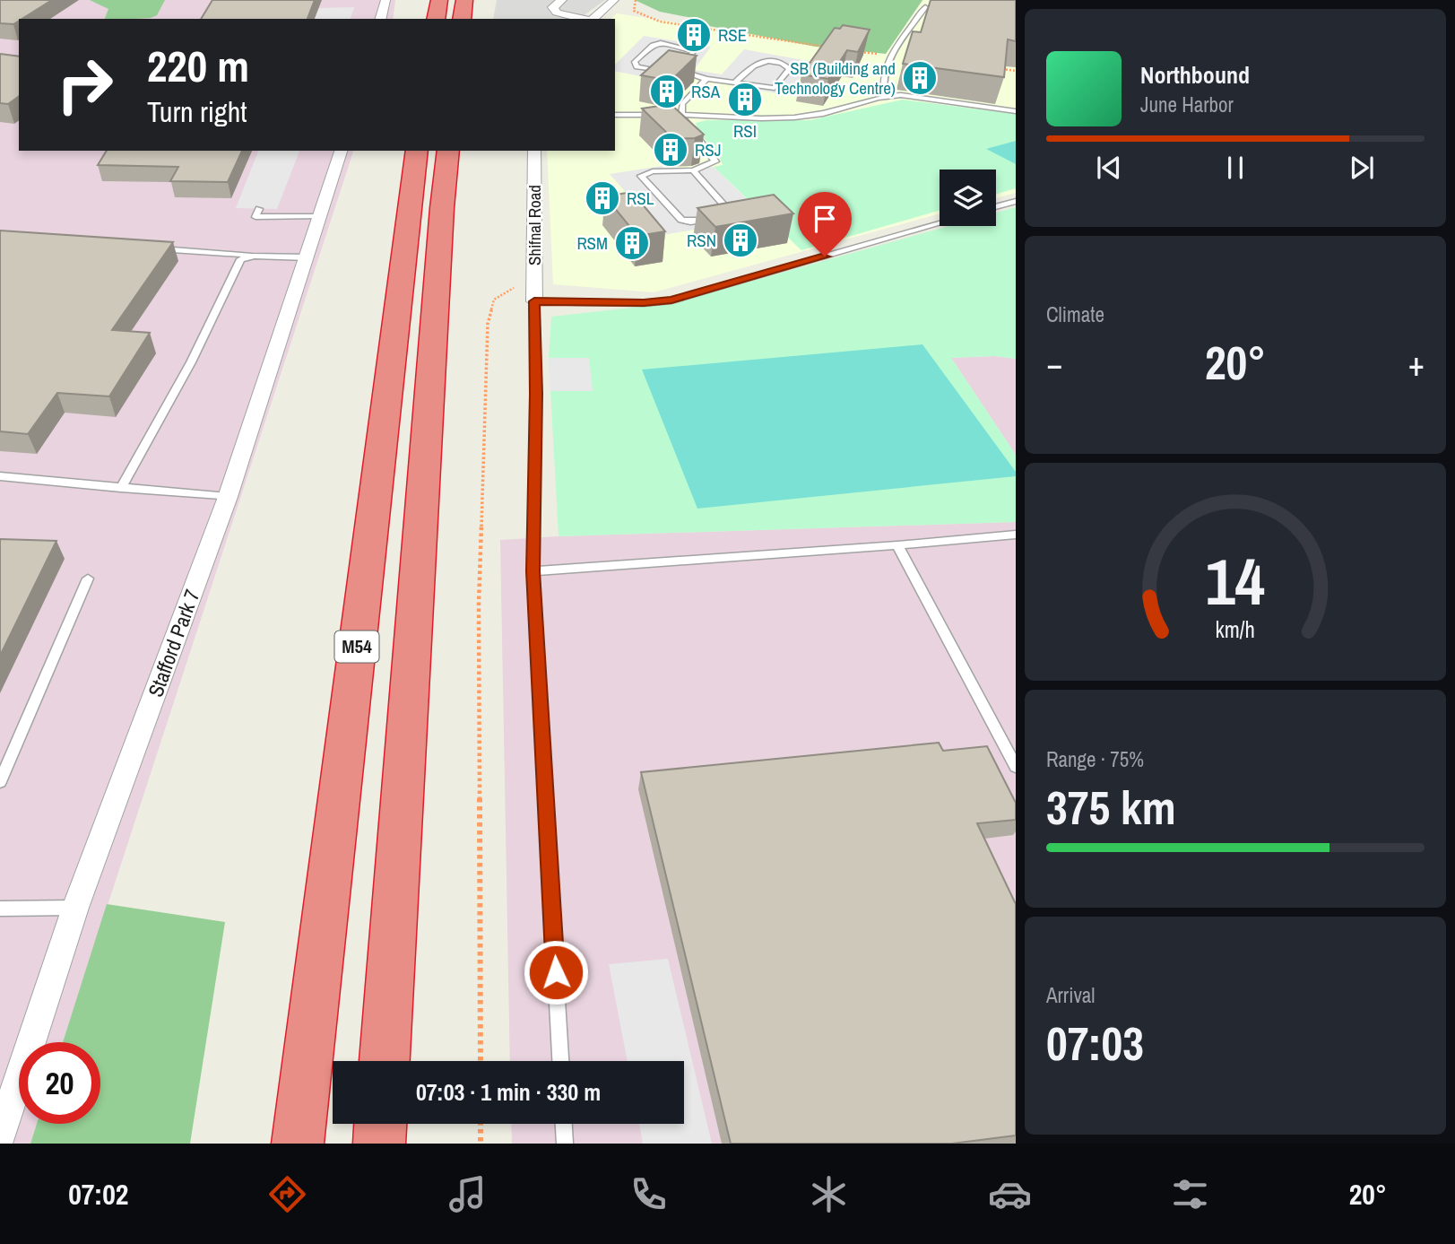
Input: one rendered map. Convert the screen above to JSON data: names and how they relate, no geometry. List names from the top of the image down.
{
  "streets": {
    "highway": ["M54"],
    "street": ["Shifnal Road", "Stafford Park 7"]
  },
  "places": {
    "building": [
      "RSE",
      "SB (Building and Technology Centre)",
      "RSA",
      "RSI",
      "RSJ",
      "RSL",
      "RSN",
      "RSM"
    ]
  },
  "page": {
    "turn": ["220 m", "Turn right"],
    "song": ["Northbound", "June Harbor"],
    "tile": [
      "Climate",
      ["Range · 75%", "375 km"],
      ["Arrival", "07:03"]
    ],
    "heat": ["−", "20°", "+"],
    "limit": "20",
    "trip": "07:03 · 1 min · 330 m",
    "tabs": ["07:02", "20°"],
    "gauge": ["14", "km/h"]
  }
}
